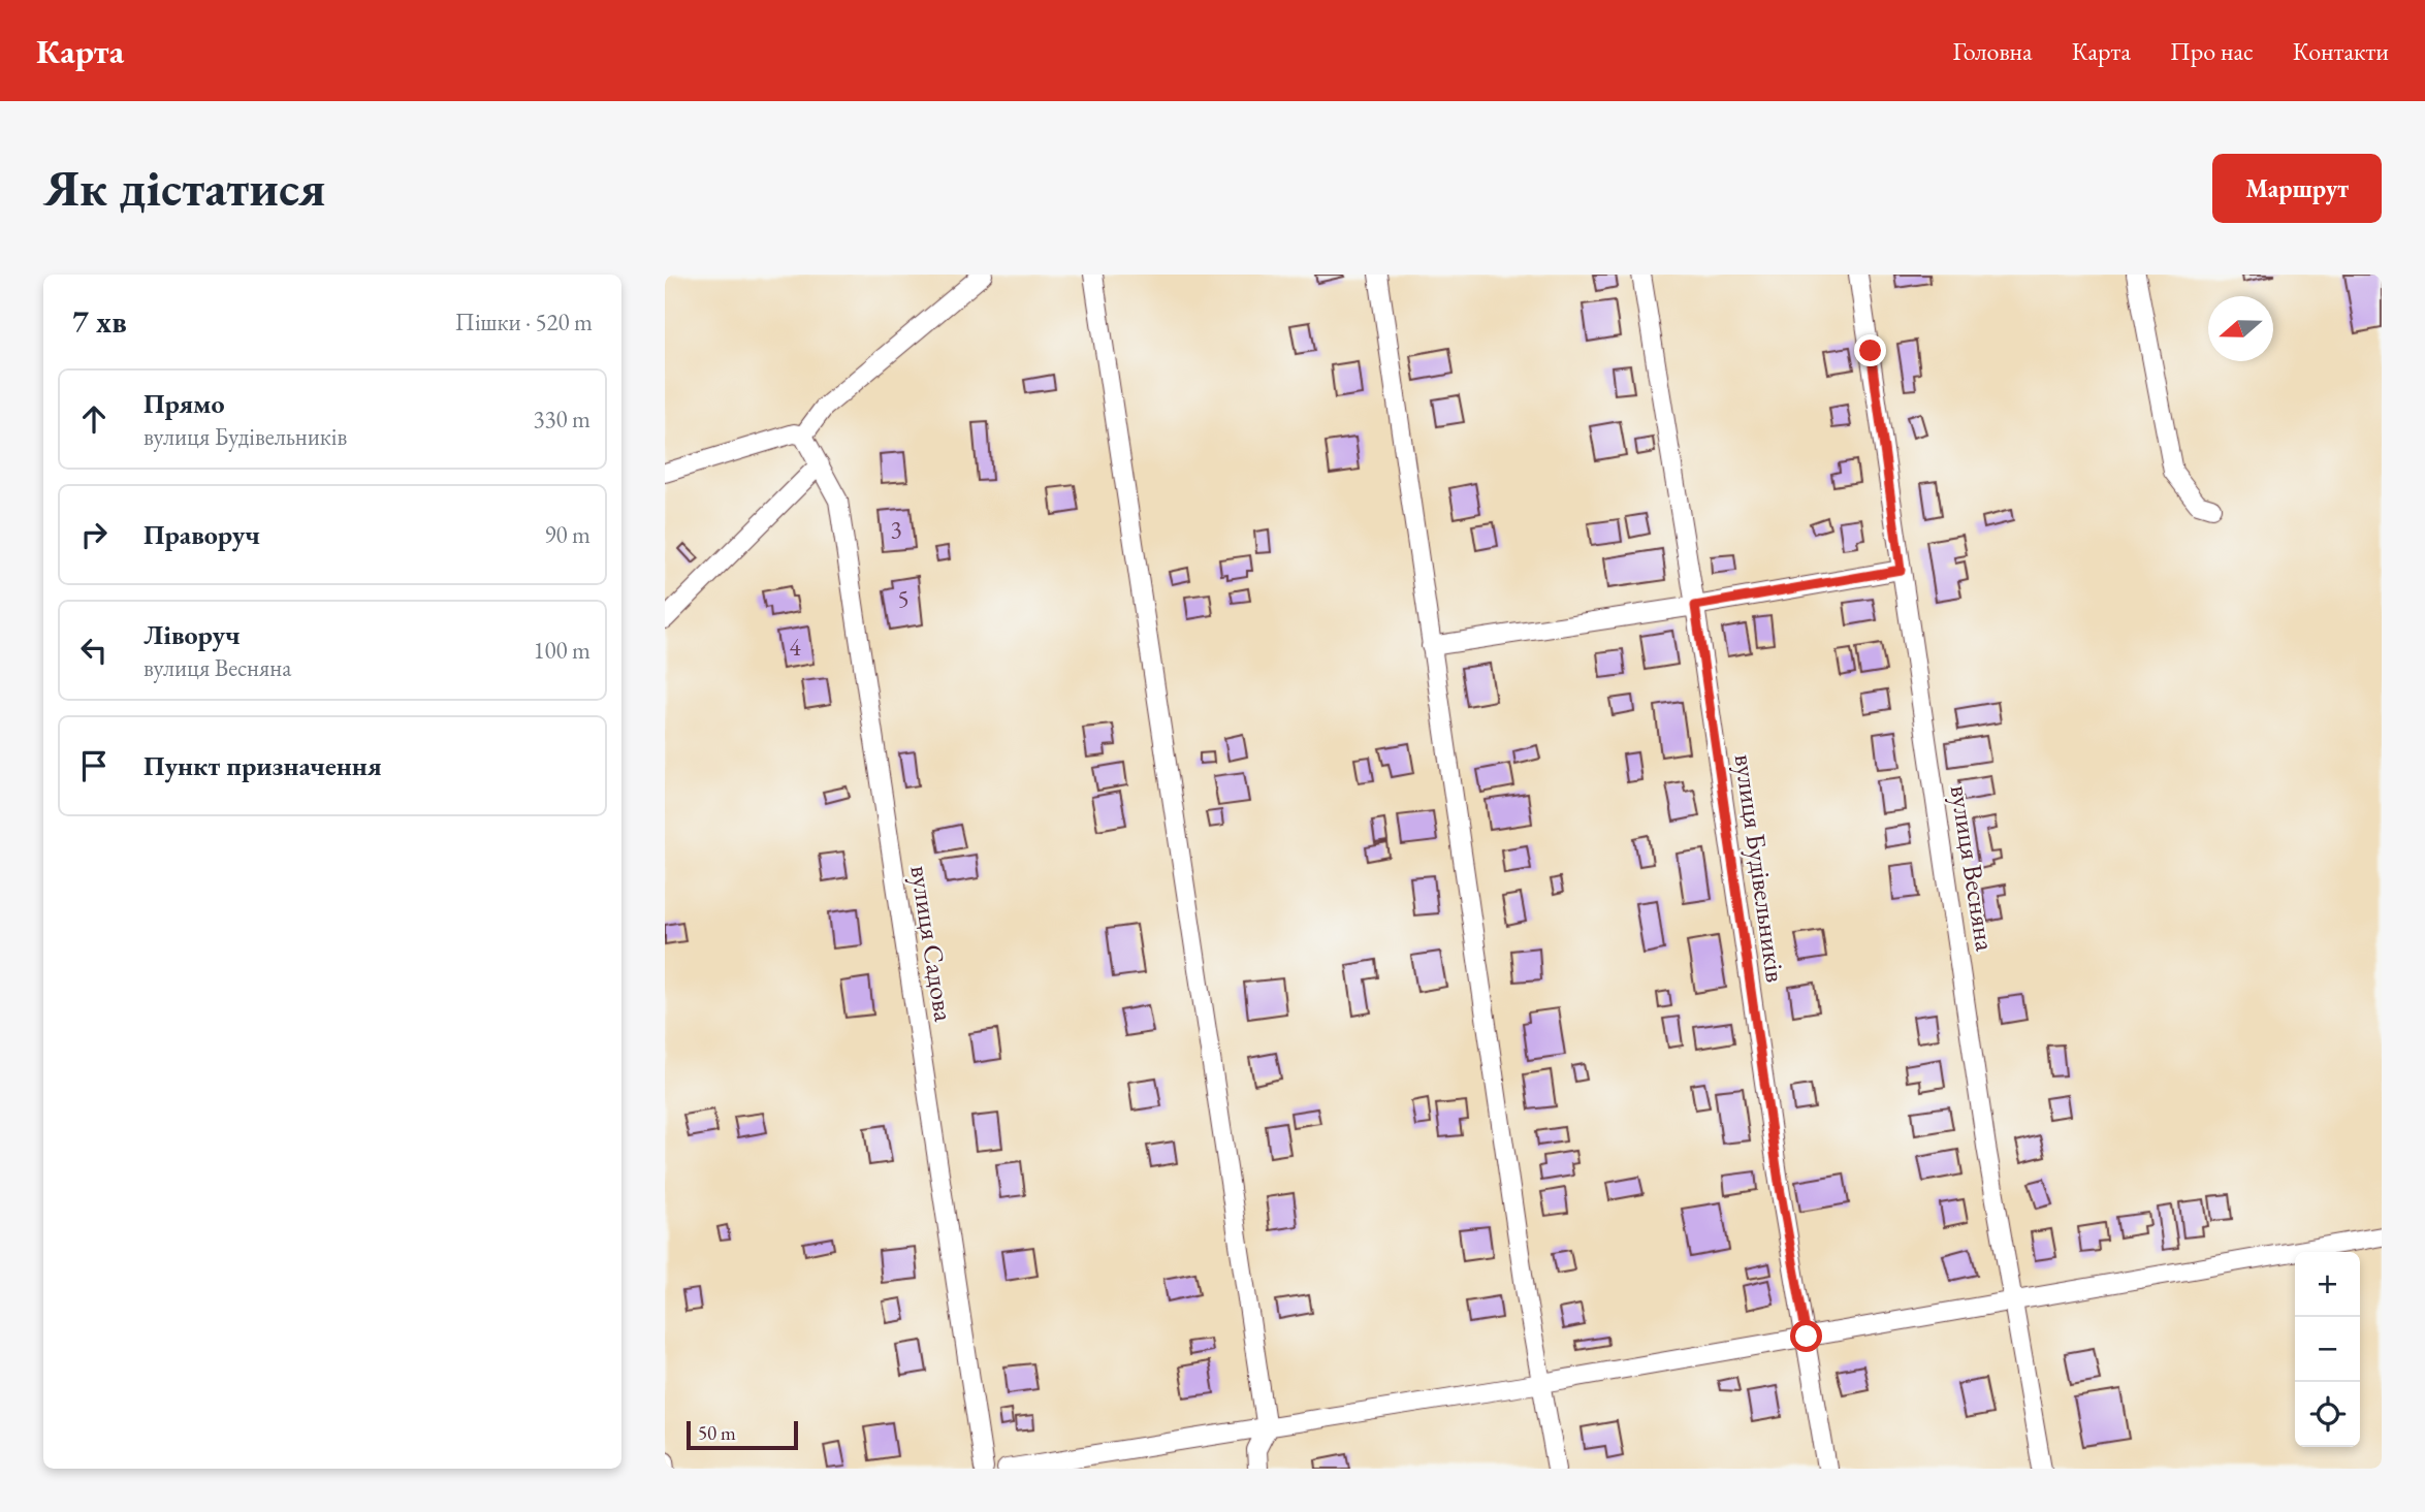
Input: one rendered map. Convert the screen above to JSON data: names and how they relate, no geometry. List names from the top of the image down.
{
  "streets": {
    "street": ["вулиця Будівельників", "вулиця Весняна", "вулиця Садова"]
  },
  "house_numbers": ["3", "5", "4"],
  "scale_bar": "50 m",
  "north": "left",
  "page": {
    "header": "Карта",
    "nav": [
      "Головна",
      "Карта",
      "Про нас",
      "Контакти"
    ],
    "buttons": "Маршрут",
    "title": "Як дістатися",
    "heading": ["7 хв", "Пішки · 520 m"],
    "list": [
      ["Прямо", "вулиця Будівельників", "330 m"],
      ["Праворуч", "90 m"],
      ["Ліворуч", "вулиця Весняна", "100 m"],
      "Пункт призначення"
    ],
    "map_buttons": ["+", "−"],
    "scale": "50 m"
  }
}
